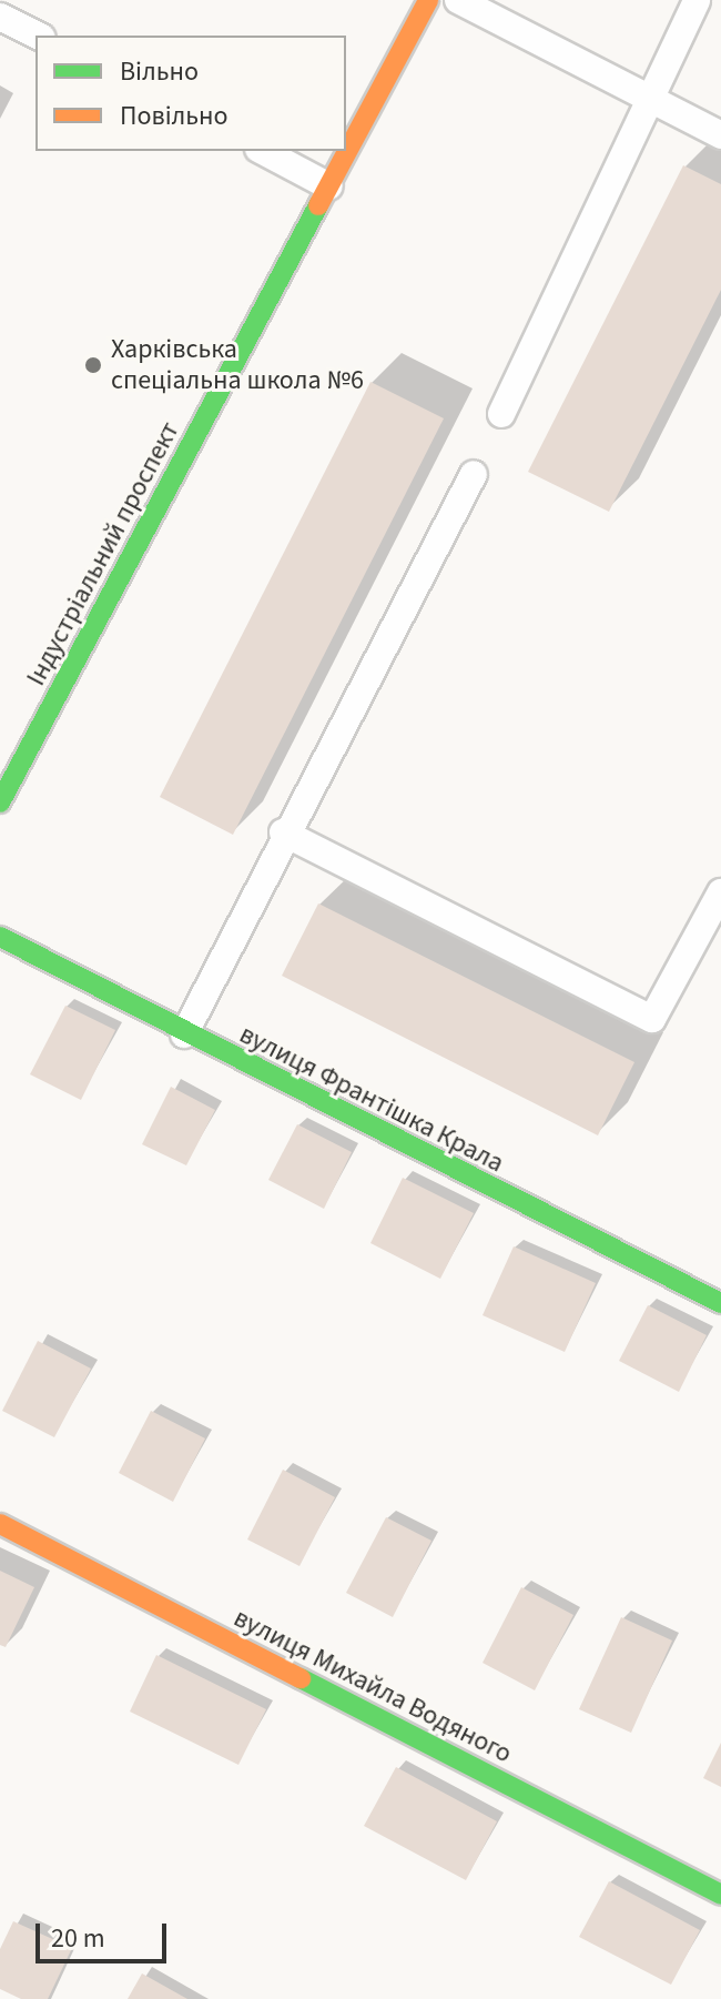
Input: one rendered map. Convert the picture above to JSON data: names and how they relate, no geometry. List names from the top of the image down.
{
  "streets": {
    "street": ["Індустріальний проспект", "вулиця Франтішка Крала", "вулиця Михайла Водяного"]
  },
  "places": ["Харківська спеціальна школа №6"],
  "legend": ["Вільно", "Повільно"],
  "scale_bar": "20 m"
}
